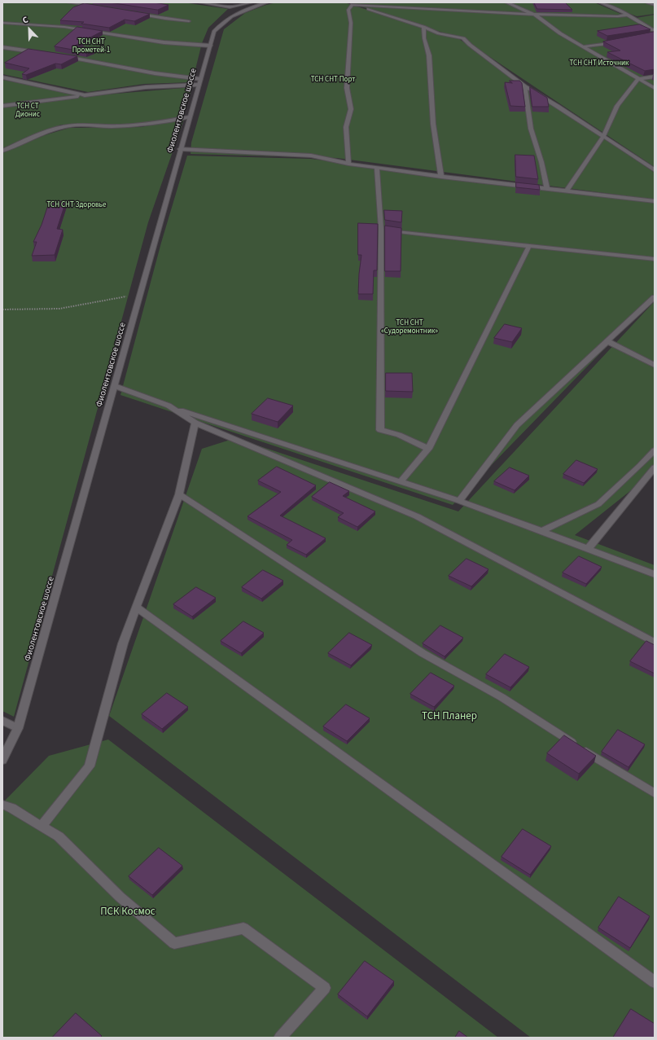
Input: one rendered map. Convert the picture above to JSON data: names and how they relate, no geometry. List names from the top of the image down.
{
  "streets": {
    "main road": ["Фиолентовское шоссе"]
  },
  "parks": [
    "ТСН СНТ Прометей-1",
    "ТСН СНТ Источник",
    "ТСН СНТ Порт",
    "ТСН СТ Дионис",
    "ТСН СНТ Здоровье",
    "ТСН СНТ «Судоремонтник»",
    "ТСН Планер",
    "ПСК Космос"
  ],
  "north": "top left"
}
